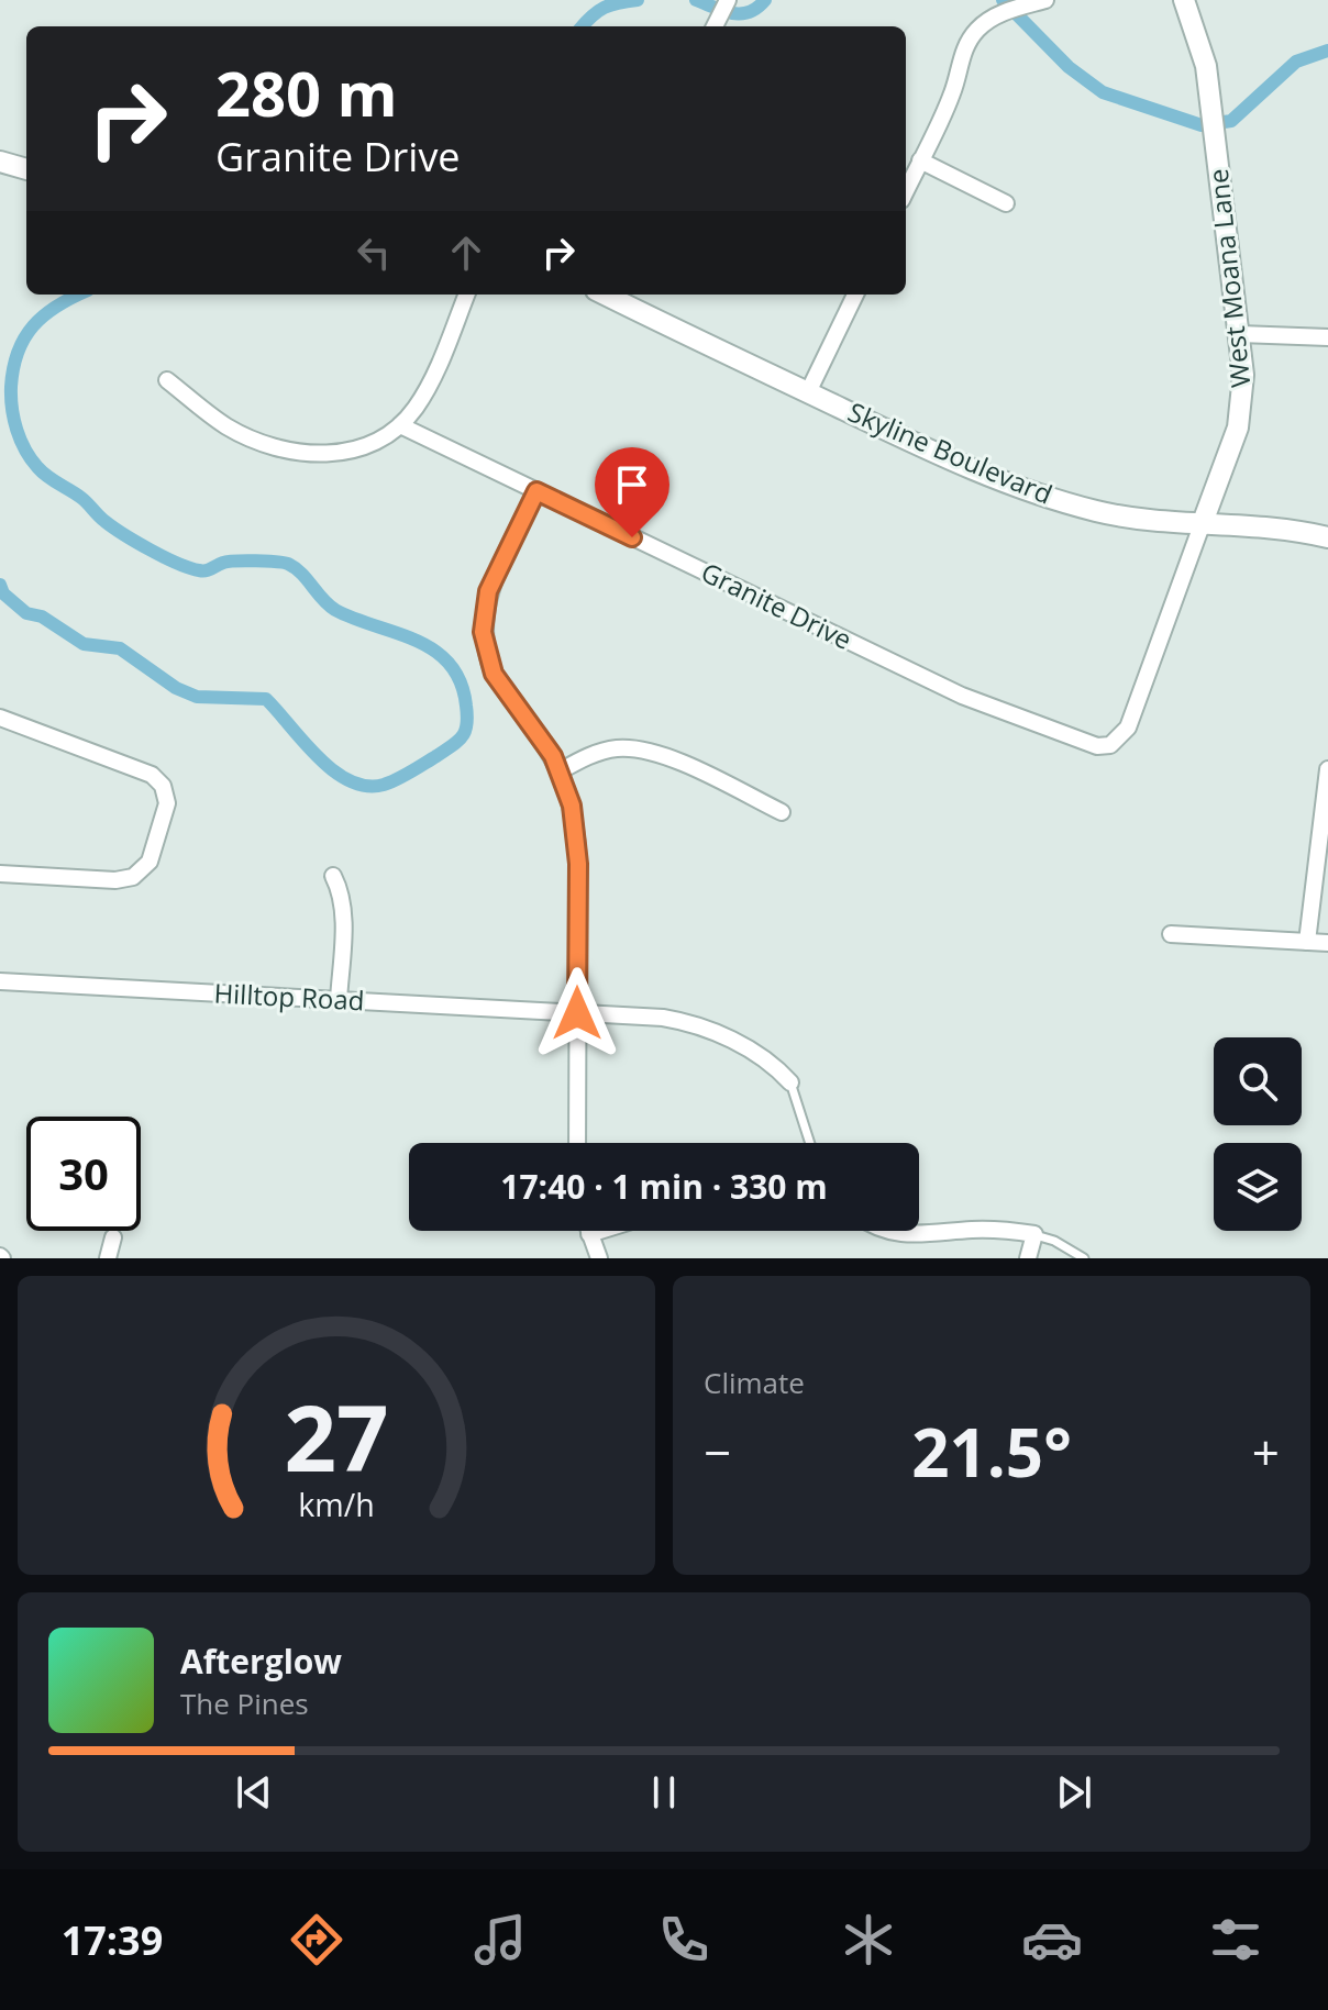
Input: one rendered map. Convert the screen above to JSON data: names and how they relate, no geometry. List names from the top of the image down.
{
  "streets": {
    "street": [
      "West Moana Lane",
      "Skyline Boulevard",
      "Granite Drive",
      "Hilltop Road"
    ]
  },
  "crossings": [
    ["West Moana Lane", "Skyline Boulevard"],
    ["West Moana Lane", "Granite Drive"]
  ],
  "page": {
    "turn": ["280 m", "Granite Drive"],
    "limit": "30",
    "trip": "17:40 · 1 min · 330 m",
    "tile": "Climate",
    "heat": ["−", "21.5°", "+"],
    "song": ["Afterglow", "The Pines"],
    "tabs": "17:39",
    "gauge": ["27", "km/h"]
  }
}
